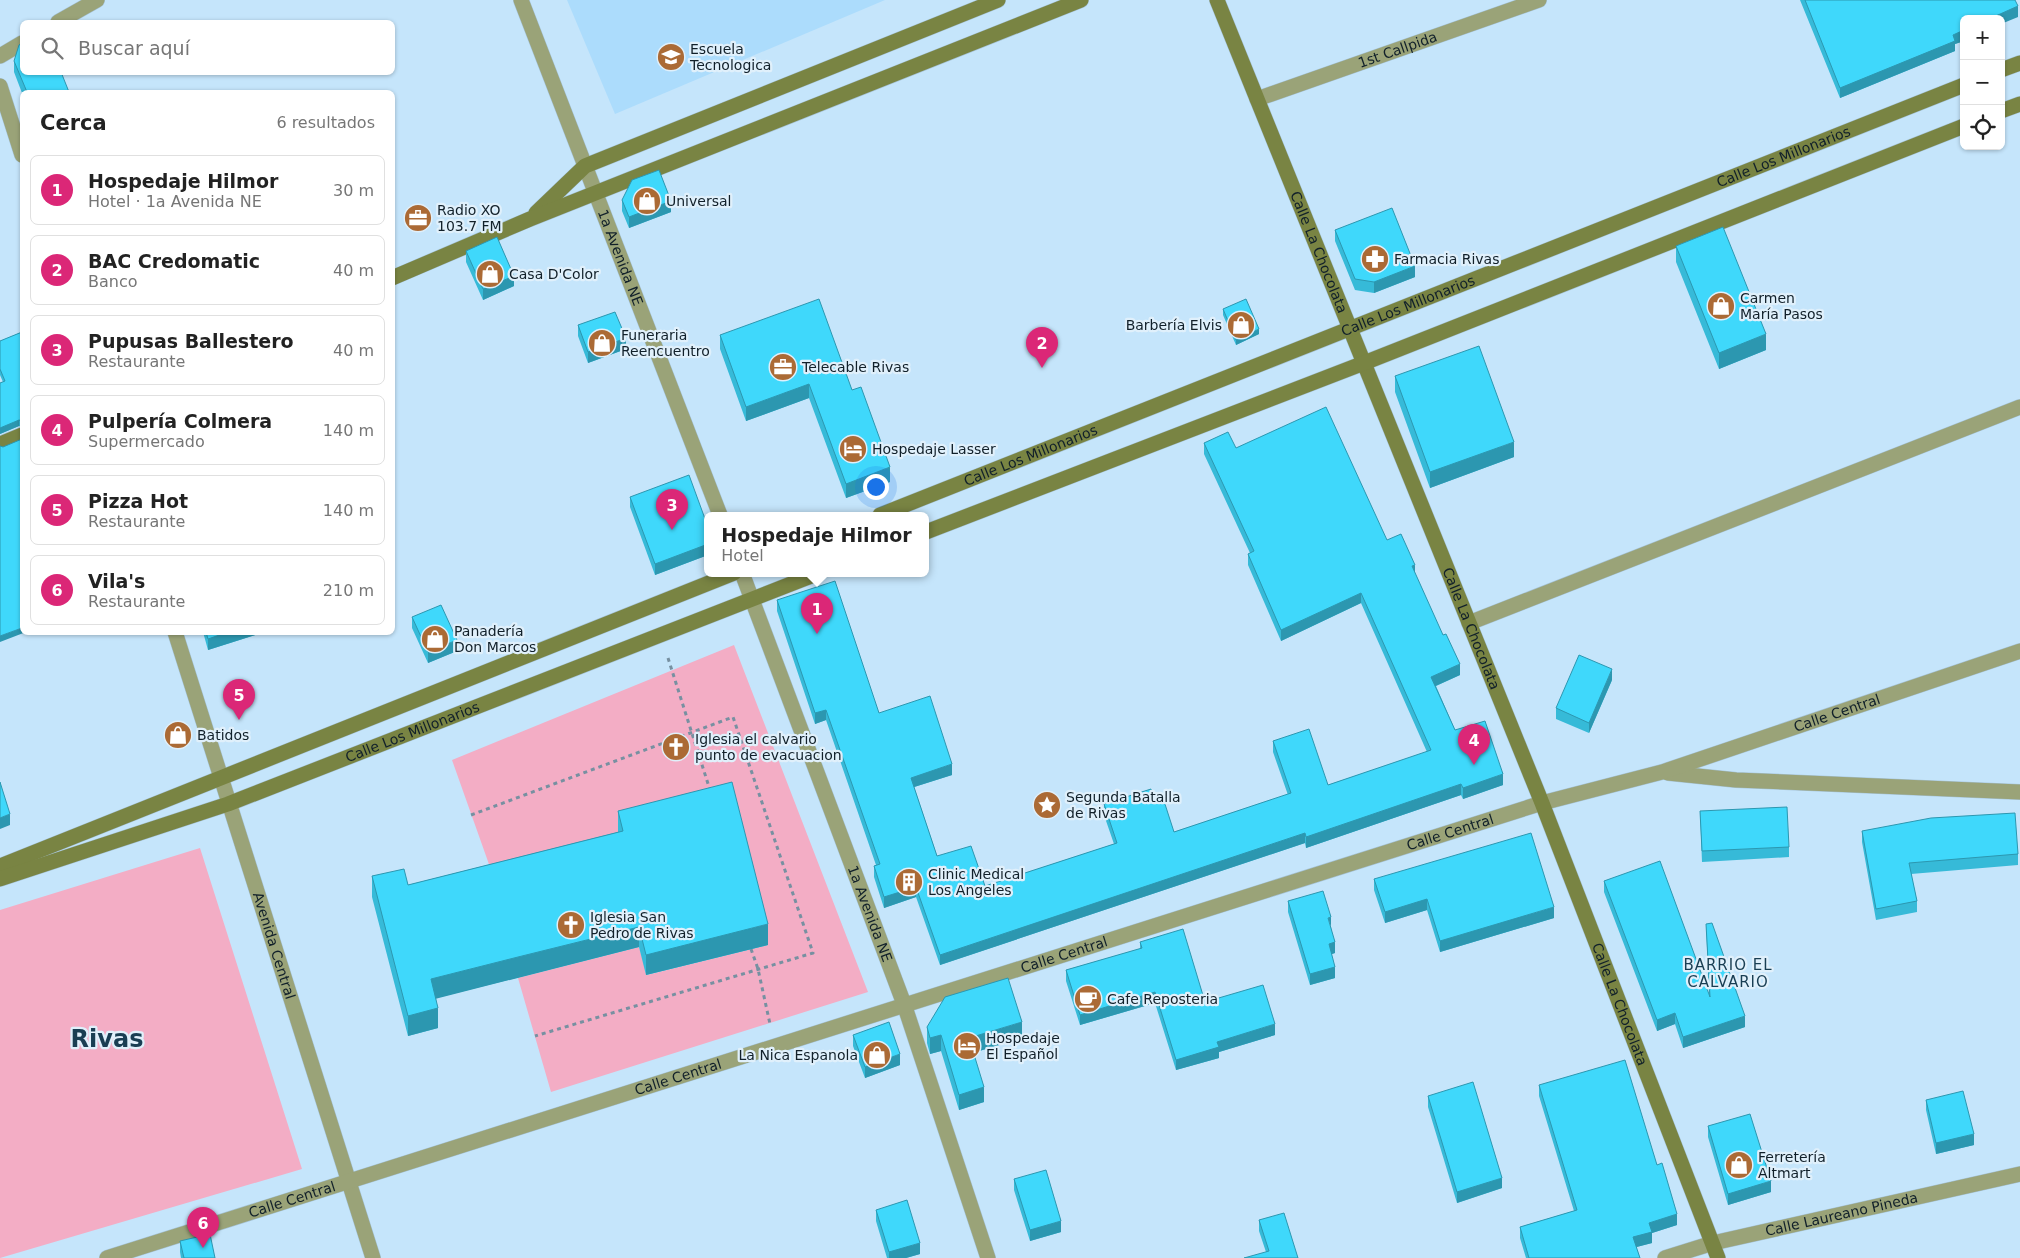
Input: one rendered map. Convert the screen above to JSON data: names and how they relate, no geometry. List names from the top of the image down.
{
  "streets": {
    "street": [
      "1st Callpida",
      "Calle Los Millonarios",
      "Calle La Chocolata",
      "1a Avenida NE",
      "Calle Central",
      "Avenida Central",
      "Calle Laureano Pineda"
    ]
  },
  "crossings": [
    ["1st Callpida", "Calle La Chocolata"],
    ["Calle Los Millonarios", "Calle La Chocolata"],
    ["Calle Los Millonarios", "1a Avenida NE"],
    ["Calle Los Millonarios", "Avenida Central"],
    ["Calle La Chocolata", "Calle Central"],
    ["Calle La Chocolata", "Calle Laureano Pineda"],
    ["1a Avenida NE", "Calle Central"],
    ["Calle Central", "Avenida Central"]
  ],
  "districts": ["BARRIO EL CALVARIO", "Rivas"],
  "places": {
    "school or university": ["Escuela Tecnologica"],
    "shop": [
      "Universal",
      "Casa D'Color",
      "Carmen María Pasos",
      "Barbería Elvis",
      "Funeraria Reencuentro",
      "Panadería Don Marcos",
      "Batidos",
      "La Nica Espanola",
      "Ferretería Altmart"
    ],
    "office": ["Radio XO 103.7 FM", "Telecable Rivas"],
    "pharmacy": ["Farmacia Rivas"],
    "hotel": ["Hospedaje Lasser", "Hospedaje El Español"],
    "church": ["Iglesia el calvario punto de evacuacion", "Iglesia San Pedro de Rivas"],
    "place": ["Segunda Batalla de Rivas"],
    "building": ["Clinic Medical Los Angeles"],
    "cafe": ["Cafe Reposteria"]
  },
  "page": {
    "map_buttons": ["+", "−"],
    "search": "Buscar aquí",
    "heading": ["Cerca", "6 resultados"],
    "list": [
      {
        "mark": "1",
        "name": "Hospedaje Hilmor",
        "note": "Hotel · 1a Avenida NE",
        "value": "30 m"
      },
      {
        "mark": "2",
        "name": "BAC Credomatic",
        "note": "Banco",
        "value": "40 m"
      },
      {
        "mark": "3",
        "name": "Pupusas Ballestero",
        "note": "Restaurante",
        "value": "40 m"
      },
      {
        "mark": "4",
        "name": "Pulpería Colmera",
        "note": "Supermercado",
        "value": "140 m"
      },
      {
        "mark": "5",
        "name": "Pizza Hot",
        "note": "Restaurante",
        "value": "140 m"
      },
      {
        "mark": "6",
        "name": "Vila's",
        "note": "Restaurante",
        "value": "210 m"
      }
    ],
    "pins": [
      "2",
      "3",
      "1",
      "5",
      "4",
      "6"
    ],
    "popup": ["Hospedaje Hilmor", "Hotel"]
  }
}
